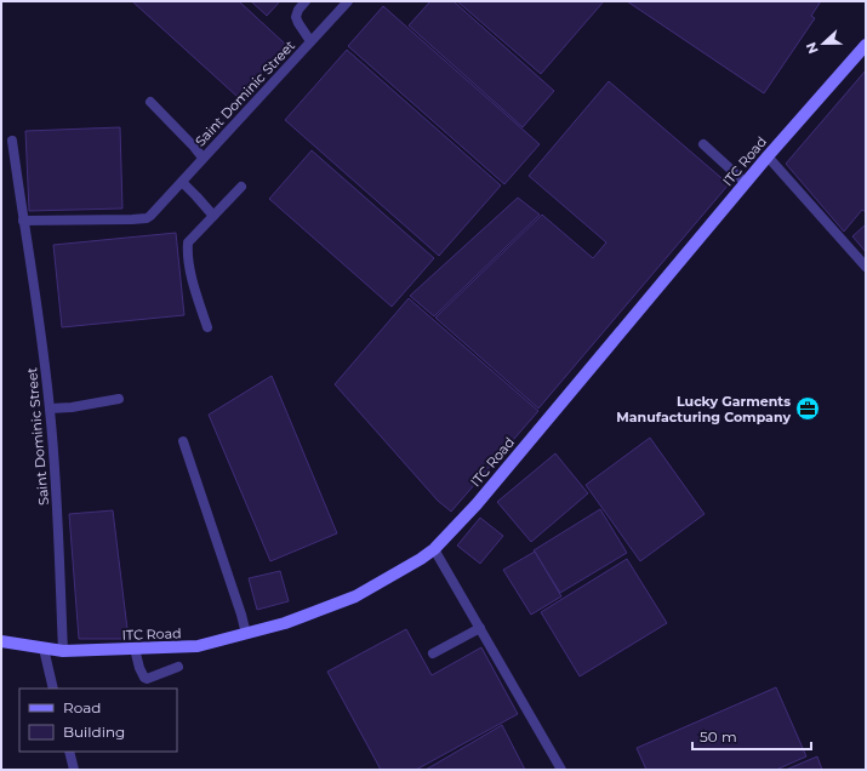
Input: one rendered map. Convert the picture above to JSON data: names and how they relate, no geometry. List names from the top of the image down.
{
  "streets": {
    "street": ["ITC Road"],
    "lane": ["Saint Dominic Street"]
  },
  "crossings": [
    ["Saint Dominic Street", "ITC Road"]
  ],
  "places": {
    "office": ["Lucky Garments Manufacturing Company"]
  },
  "legend": ["Road", "Building"],
  "scale_bar": "50 m",
  "north": "left"
}
